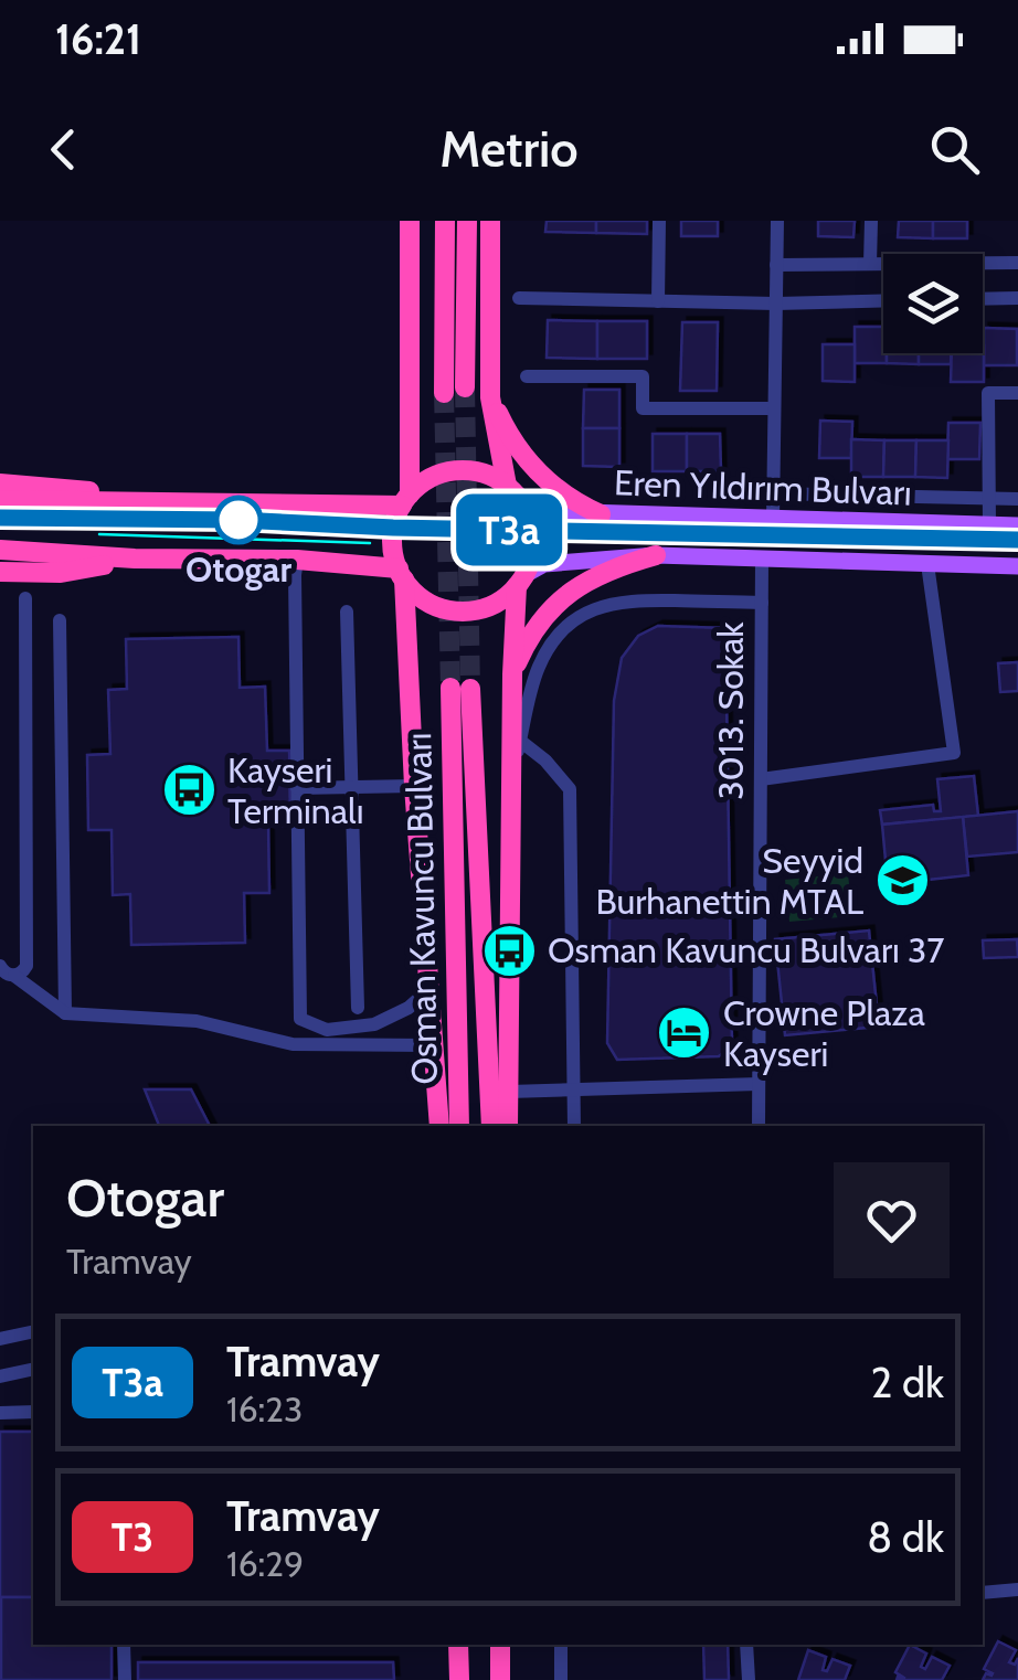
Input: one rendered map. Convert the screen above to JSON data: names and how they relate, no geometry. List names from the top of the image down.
{
  "streets": {
    "highway": ["Osman Kavuncu Bulvarı"],
    "main road": ["Eren Yıldırım Bulvarı"],
    "street": ["3013. Sokak"]
  },
  "crossings": [
    ["Eren Yıldırım Bulvarı", "3013. Sokak"]
  ],
  "places": {
    "other": ["Otogar"],
    "bus stop": ["Kayseri Terminalı", "Osman Kavuncu Bulvarı 37"],
    "school or university": ["Seyyid Burhanettin MTAL"],
    "hotel": ["Crowne Plaza Kayseri"]
  },
  "lines": ["tram line T3a"],
  "page": {
    "status": "16:21",
    "header": "Metrio",
    "on_map": "T3a",
    "heading": ["Otogar", "Tramvay"],
    "list": [
      {
        "mark": "T3a",
        "name": "Tramvay",
        "note": "16:23",
        "value": "2 dk"
      },
      {
        "mark": "T3",
        "name": "Tramvay",
        "note": "16:29",
        "value": "8 dk"
      }
    ]
  }
}
